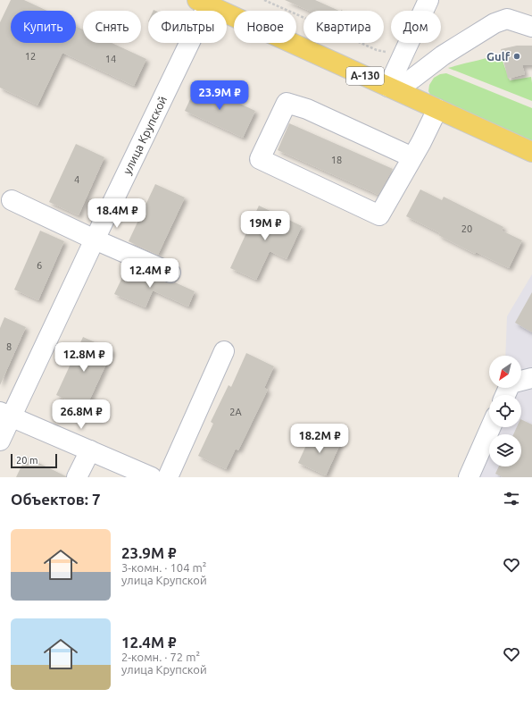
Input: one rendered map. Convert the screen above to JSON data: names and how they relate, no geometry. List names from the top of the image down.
{
  "streets": {
    "main road": ["А-130"],
    "street": ["улица Крупской"]
  },
  "crossings": [
    ["А-130", "улица Крупской"]
  ],
  "places": ["Gulf"],
  "house_numbers": [
    "12",
    "14",
    "18",
    "4",
    "20",
    "6",
    "8",
    "2А"
  ],
  "scale_bar": "20 m",
  "north": "bottom left",
  "page": {
    "chip": [
      "Купить",
      "Снять",
      "Фильтры",
      "Новое",
      "Квартира",
      "Дом"
    ],
    "price": [
      "23.9M ₽",
      "18.4M ₽",
      "19M ₽",
      "12.4M ₽",
      "12.8M ₽",
      "26.8M ₽",
      "18.2M ₽"
    ],
    "scale": "20 m",
    "heading": "Объектов: 7",
    "list": [
      {
        "name": "23.9M ₽",
        "note": "3-комн. · 104 m² · улица Крупской"
      },
      {
        "name": "12.4M ₽",
        "note": "2-комн. · 72 m² · улица Крупской"
      }
    ]
  }
}
